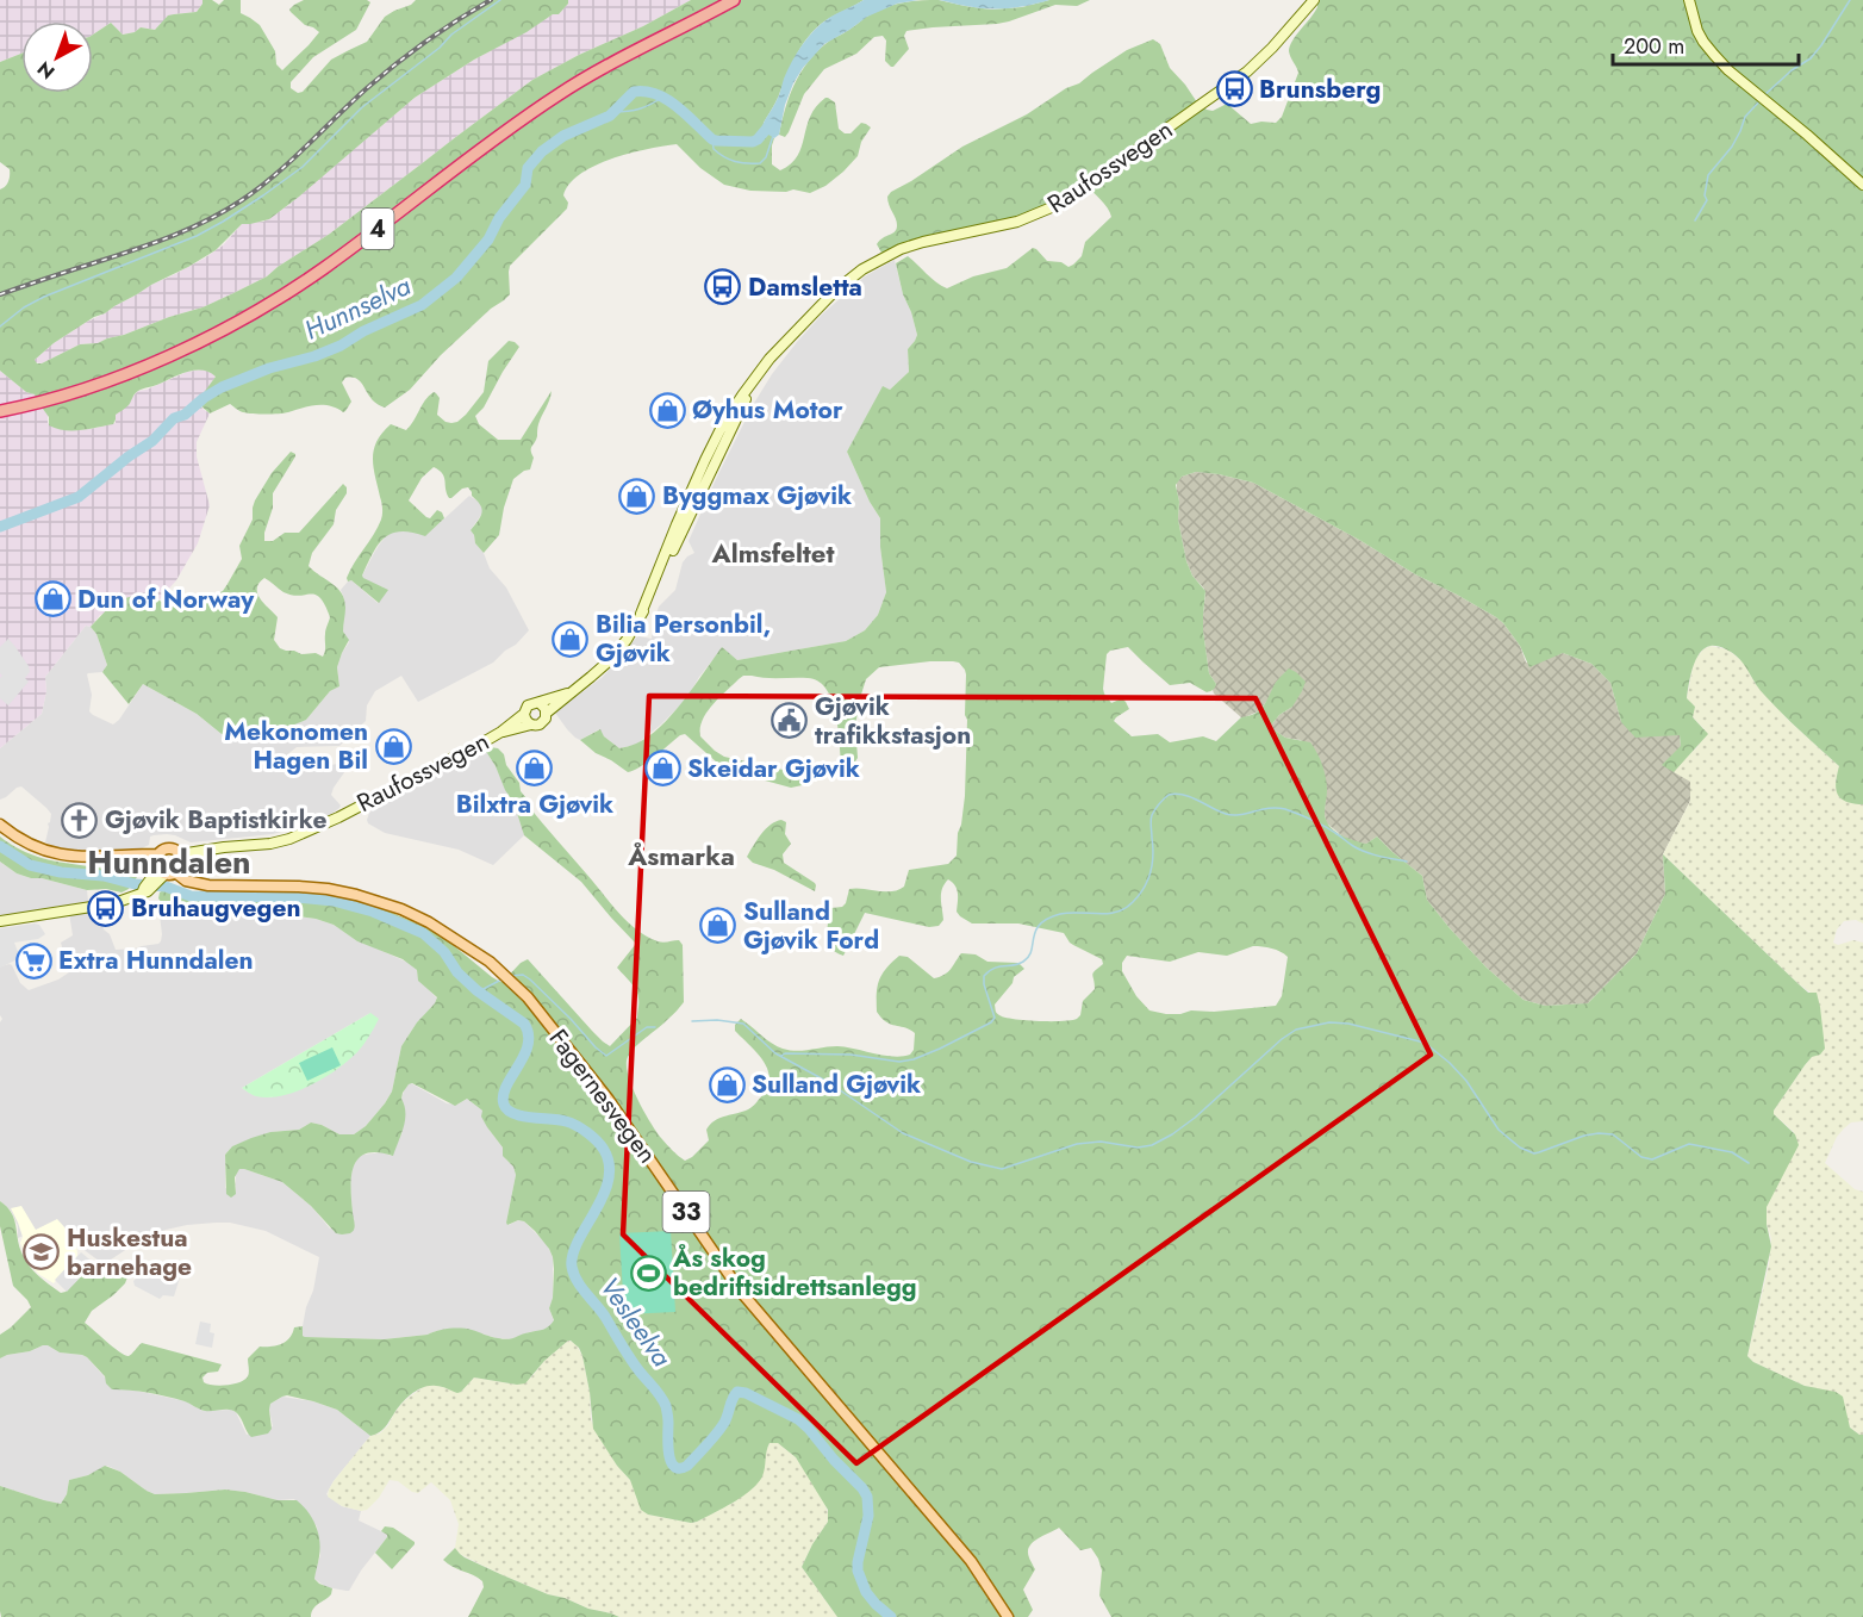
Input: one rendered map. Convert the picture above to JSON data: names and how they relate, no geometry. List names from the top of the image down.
{
  "streets": {
    "highway": ["4"],
    "main road": ["Raufossvegen", "Fagernesvegen", "33"]
  },
  "crossings": [
    ["Raufossvegen", "Fagernesvegen"]
  ],
  "districts": ["Almsfeltet", "Åsmarka", "Hunndalen"],
  "water": ["Hunnselva", "Vesleelva"],
  "places": {
    "bus stop": ["Brunsberg", "Damsletta", "Bruhaugvegen"],
    "shop": [
      "Øyhus Motor",
      "Byggmax Gjøvik",
      "Dun of Norway",
      "Bilia Personbil, Gjøvik",
      "Mekonomen Hagen Bil",
      "Bilxtra Gjøvik",
      "Skeidar Gjøvik",
      "Sulland Gjøvik Ford",
      "Sulland Gjøvik"
    ],
    "public building": ["Gjøvik trafikkstasjon"],
    "church": ["Gjøvik Baptistkirke"],
    "supermarket": ["Extra Hunndalen"],
    "school or university": ["Huskestua barnehage"],
    "sports": ["Ås skog bedriftsidrettsanlegg"]
  },
  "scale_bar": "200 m",
  "north": "bottom left"
}
